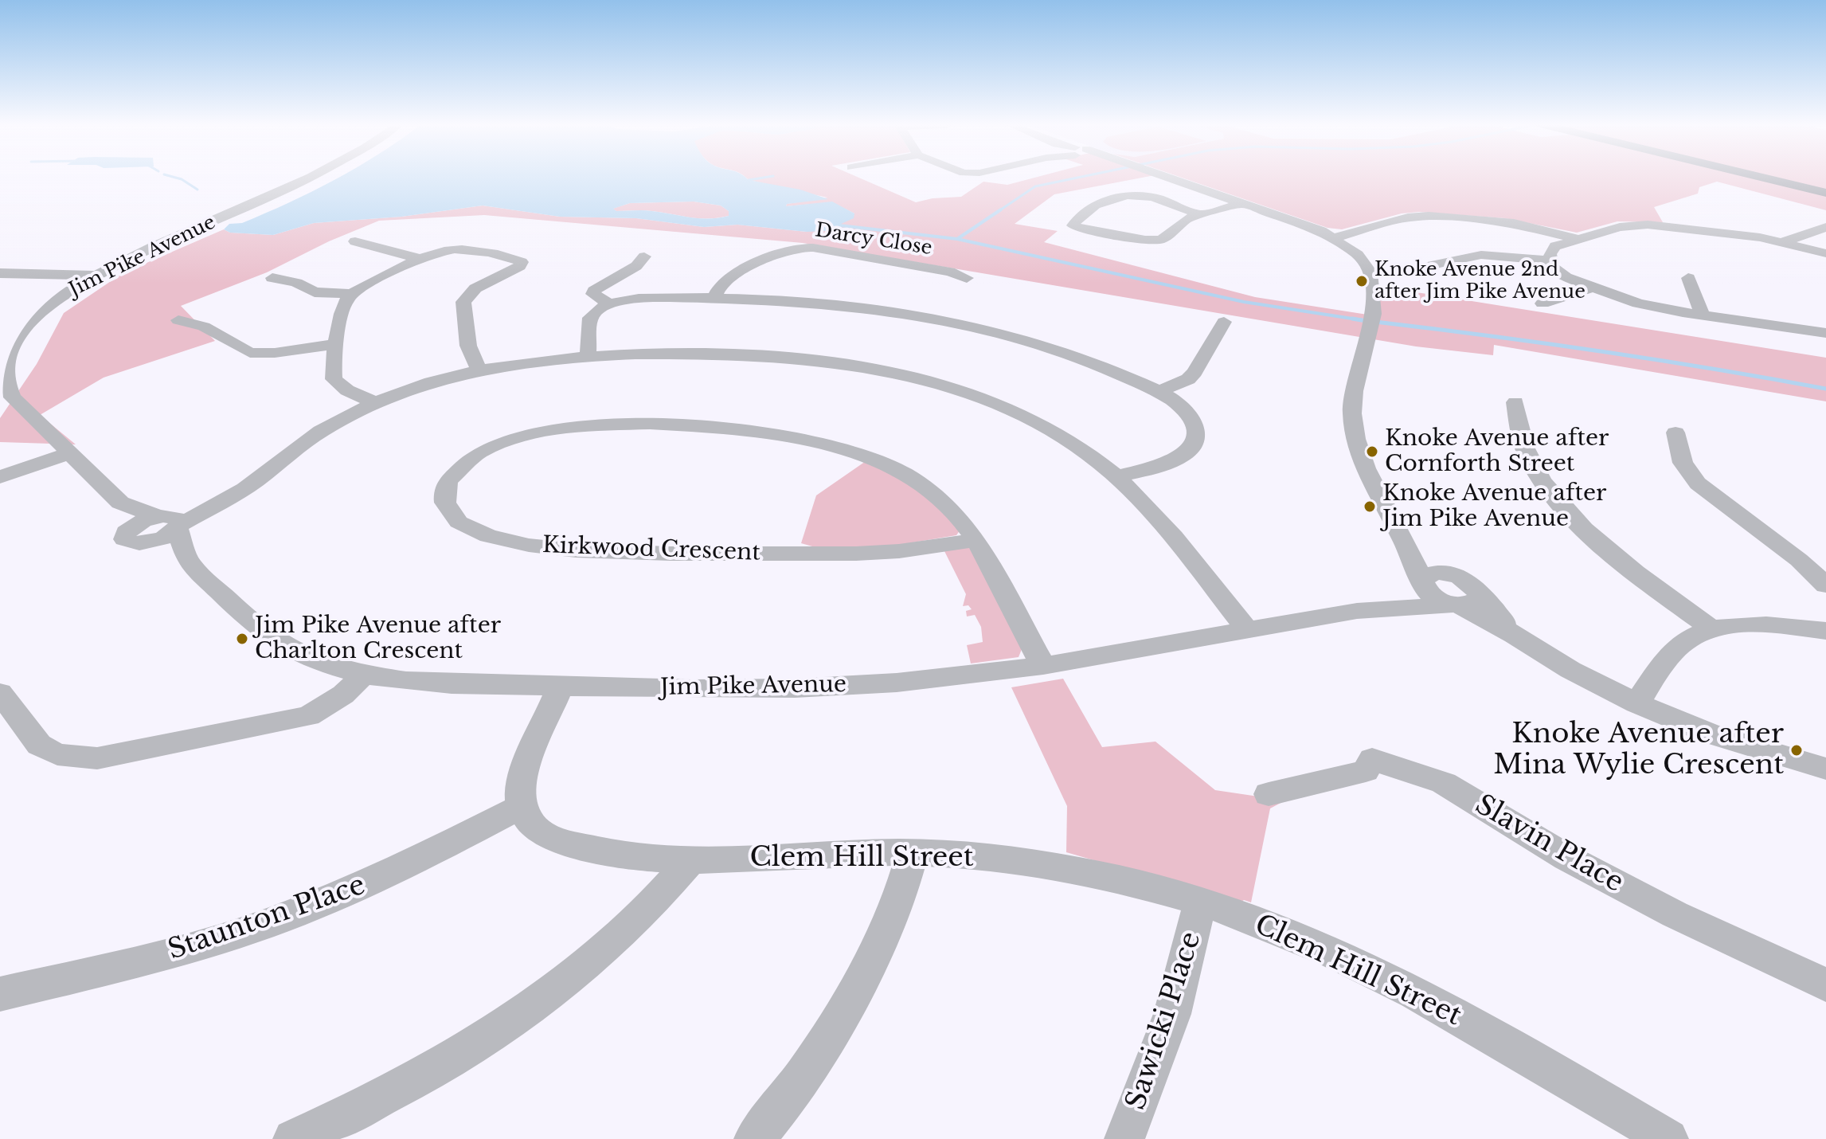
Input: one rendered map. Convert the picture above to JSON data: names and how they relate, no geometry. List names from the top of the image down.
{
  "streets": {
    "street": [
      "Darcy Close",
      "Jim Pike Avenue",
      "Kirkwood Crescent",
      "Slavin Place",
      "Clem Hill Street",
      "Staunton Place",
      "Sawicki Place"
    ]
  },
  "crossings": [
    ["Jim Pike Avenue", "Kirkwood Crescent"],
    ["Clem Hill Street", "Staunton Place"],
    ["Clem Hill Street", "Sawicki Place"]
  ],
  "places": [
    "Knoke Avenue 2nd after Jim Pike Avenue",
    "Knoke Avenue after Cornforth Street",
    "Knoke Avenue after Jim Pike Avenue",
    "Jim Pike Avenue after Charlton Crescent",
    "Knoke Avenue after Mina Wylie Crescent"
  ]
}
